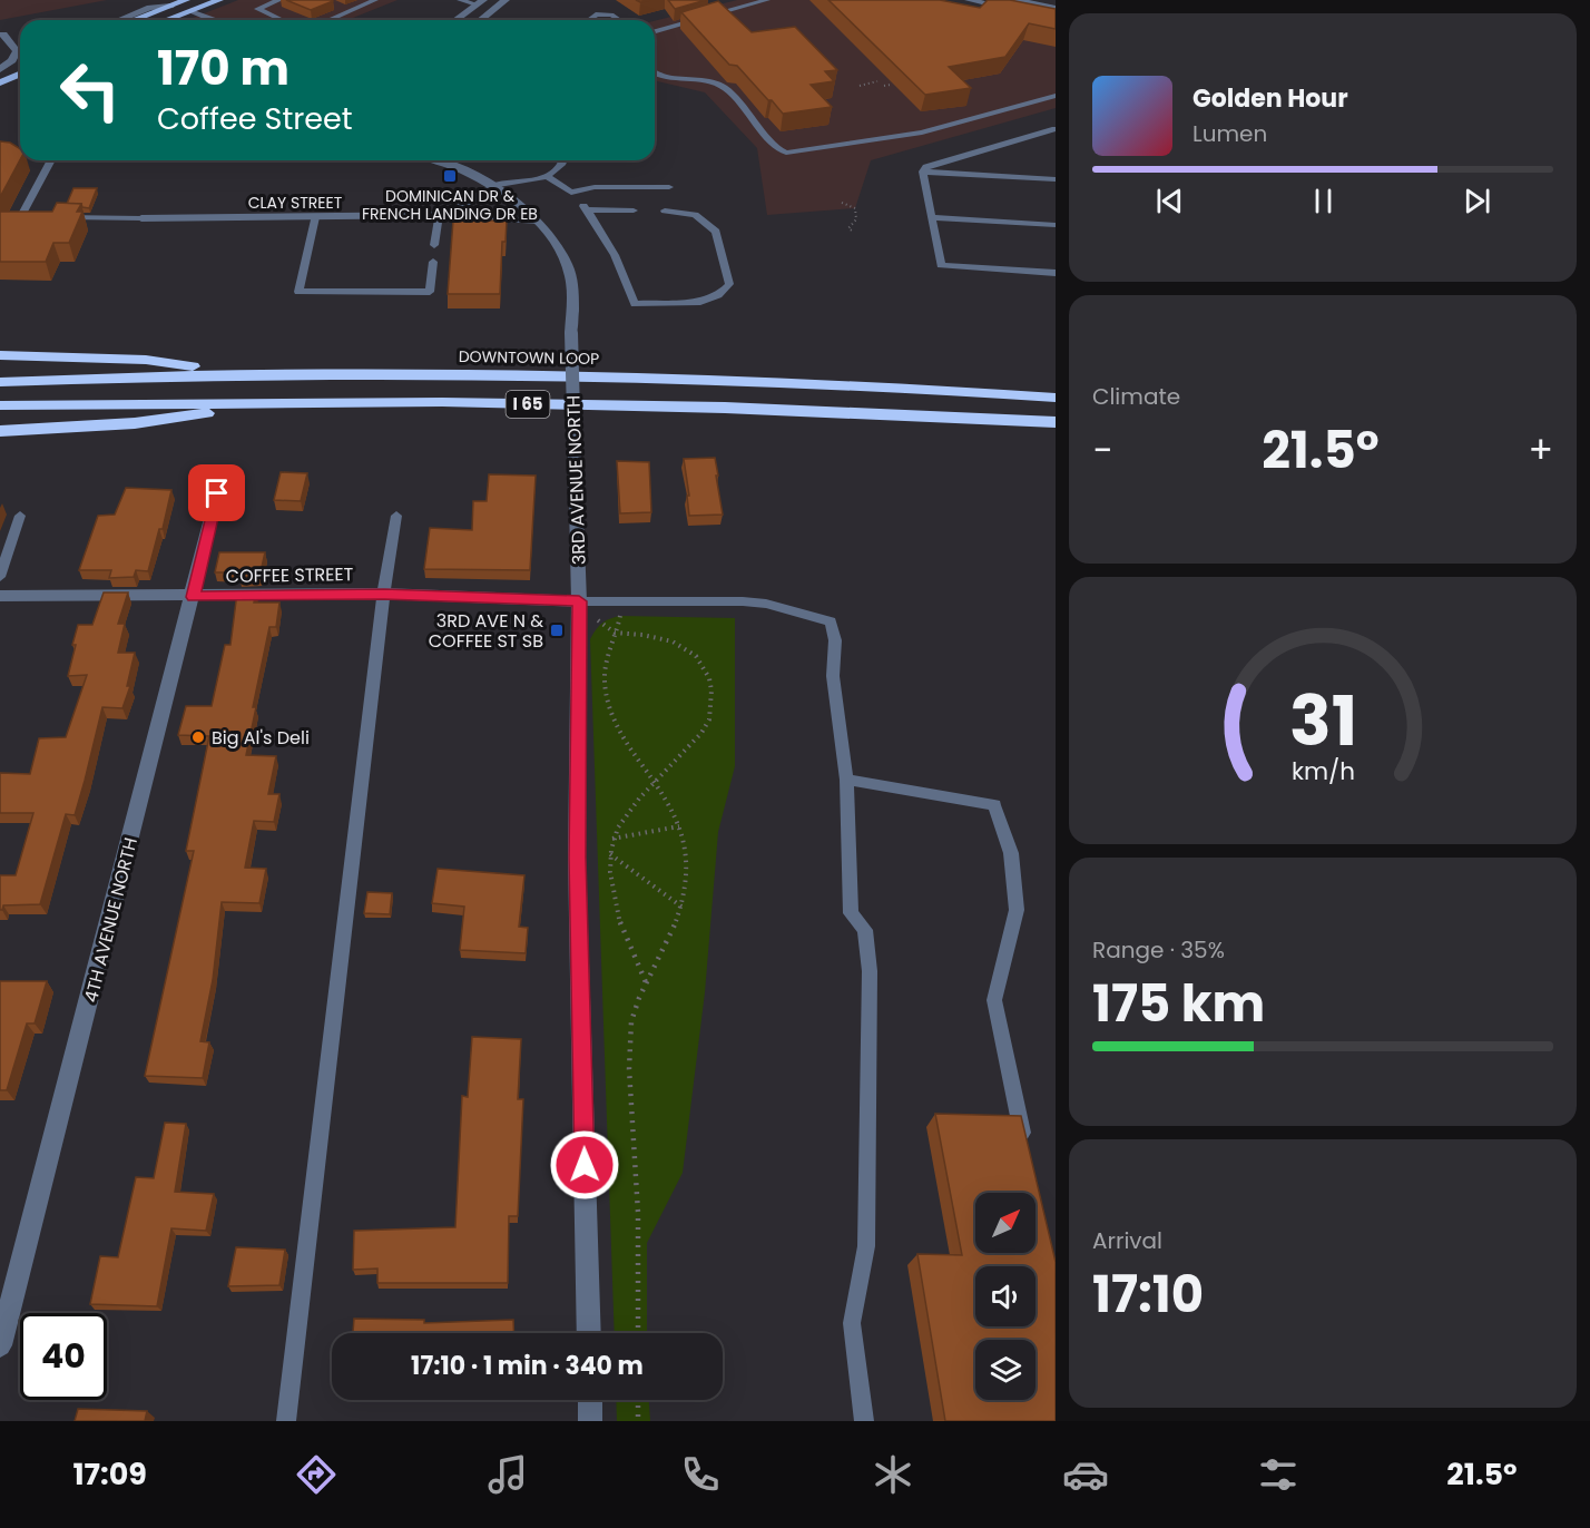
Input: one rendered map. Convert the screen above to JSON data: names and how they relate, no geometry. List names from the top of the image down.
{
  "streets": {
    "highway": ["DOWNTOWN LOOP", "I 65"],
    "street": [
      "CLAY STREET",
      "3RD AVENUE NORTH",
      "COFFEE STREET",
      "4TH AVENUE NORTH"
    ]
  },
  "crossings": [
    ["CLAY STREET", "3RD AVENUE NORTH"],
    ["3RD AVENUE NORTH", "COFFEE STREET"],
    ["COFFEE STREET", "4TH AVENUE NORTH"]
  ],
  "places": {
    "transit": ["DOMINICAN DR & FRENCH LANDING DR EB", "3RD AVE N & COFFEE ST SB"],
    "other": ["Big Al's Deli"]
  },
  "north": "top right",
  "page": {
    "turn": ["170 m", "Coffee Street"],
    "song": ["Golden Hour", "Lumen"],
    "tile": [
      "Climate",
      ["Range · 35%", "175 km"],
      ["Arrival", "17:10"]
    ],
    "heat": ["−", "21.5°", "+"],
    "limit": "40",
    "trip": "17:10 · 1 min · 340 m",
    "tabs": ["17:09", "21.5°"],
    "gauge": ["31", "km/h"]
  }
}
